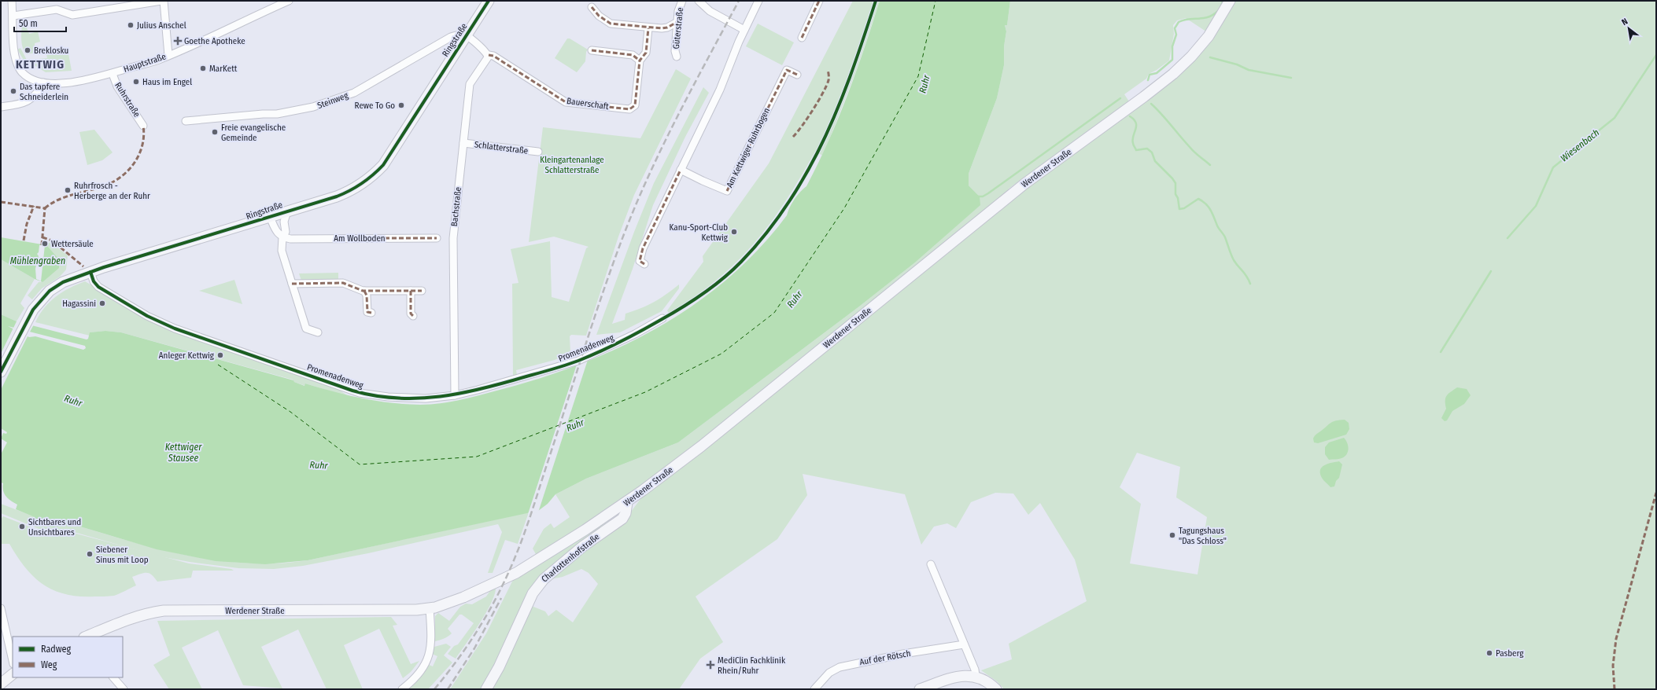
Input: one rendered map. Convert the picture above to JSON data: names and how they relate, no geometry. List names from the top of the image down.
{
  "streets": {
    "main road": ["Ringstraße", "Werdener Straße", "Charlottenhofstraße"],
    "street": [
      "Güterstraße",
      "Hauptstraße",
      "Ruhrstraße",
      "Steinweg",
      "Bauerschaft",
      "Schlatterstraße",
      "Am Kettwiger Ruhrbogen",
      "Bachstraße",
      "Am Wollboden",
      "Promenadenweg",
      "Auf der Rötsch"
    ]
  },
  "crossings": [
    ["Ringstraße", "Steinweg"],
    ["Ringstraße", "Promenadenweg"],
    ["Hauptstraße", "Ruhrstraße"],
    ["Bauerschaft", "Bachstraße"],
    ["Schlatterstraße", "Bachstraße"],
    ["Werdener Straße", "Charlottenhofstraße"],
    ["Bachstraße", "Promenadenweg"]
  ],
  "districts": ["KETTWIG"],
  "water": [
    "Ruhr",
    "Wiesenbach",
    "Mühlengraben",
    "Kettwiger Stausee"
  ],
  "parks": ["Kleingartenanlage Schlatterstraße"],
  "places": {
    "other": [
      "Julius Anschel",
      "Breklosku",
      "MarKett",
      "Haus im Engel",
      "Das tapfere Schneiderlein",
      "Rewe To Go",
      "Freie evangelische Gemeinde",
      "Ruhrfrosch - Herberge an der Ruhr",
      "Kanu-Sport-Club Kettwig",
      "Wettersäule",
      "Hagassini",
      "Anleger Kettwig",
      "Sichtbares und Unsichtbares",
      "Tagungshaus \"Das Schloss\"",
      "Siebener Sinus mit Loop",
      "Pasberg"
    ],
    "health": ["Goethe Apotheke", "MediClin Fachklinik Rhein/Ruhr"]
  },
  "legend": ["Radweg", "Weg"],
  "scale_bar": "50 m",
  "north": "top left"
}
